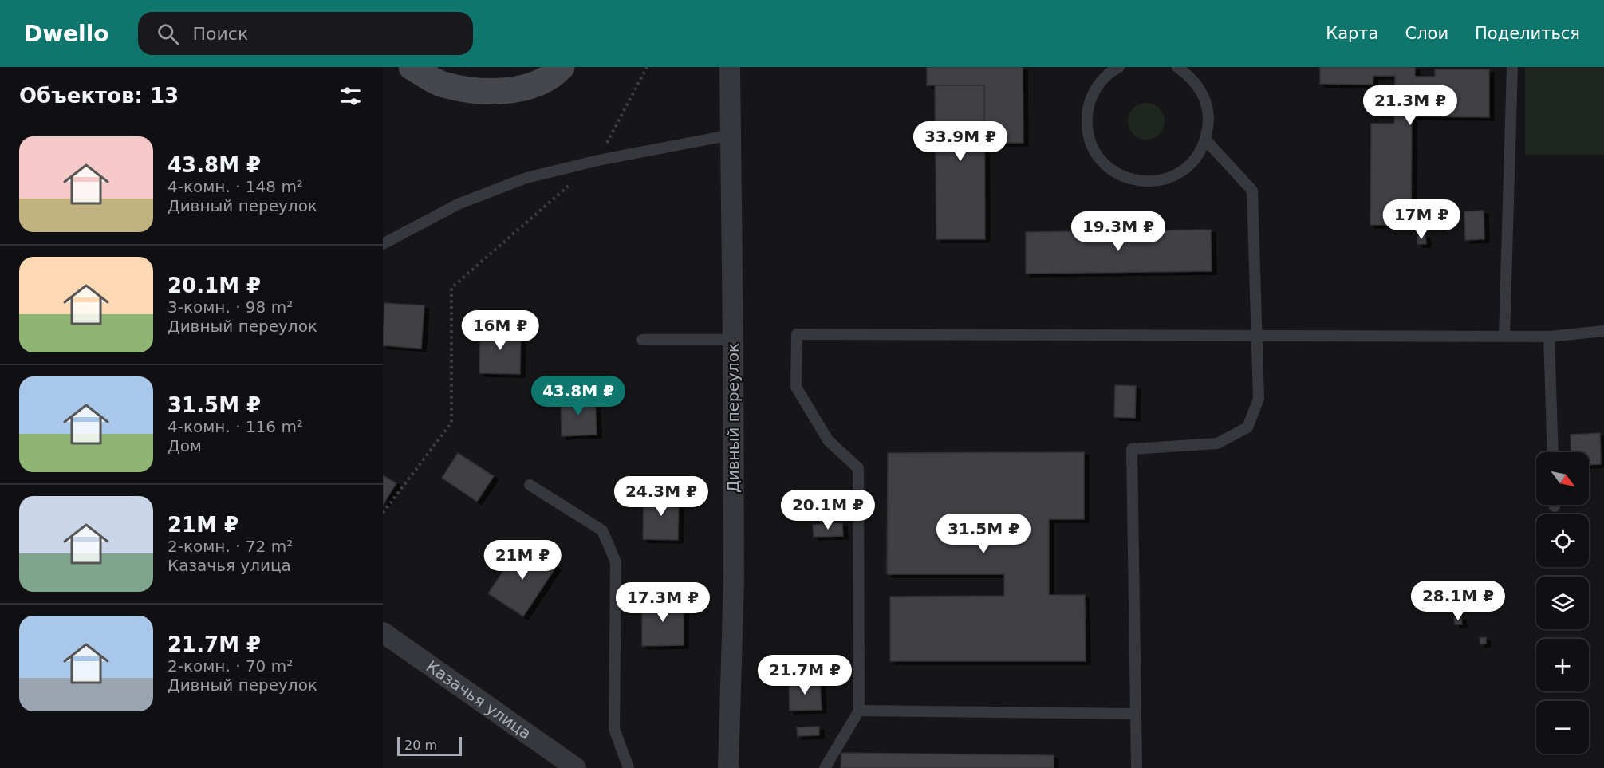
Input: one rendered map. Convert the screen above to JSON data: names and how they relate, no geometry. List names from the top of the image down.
{
  "streets": {
    "street": ["Дивный переулок", "Казачья улица"]
  },
  "scale_bar": "20 m",
  "north": "bottom right",
  "page": {
    "header": "Dwello",
    "search": "Поиск",
    "nav": ["Карта", "Слои", "Поделиться"],
    "heading": "Объектов: 13",
    "price": [
      "21.3M ₽",
      "33.9M ₽",
      "17M ₽",
      "19.3M ₽",
      "16M ₽",
      "43.8M ₽",
      "24.3M ₽",
      "20.1M ₽",
      "31.5M ₽",
      "21M ₽",
      "28.1M ₽",
      "17.3M ₽",
      "21.7M ₽"
    ],
    "list": [
      {
        "name": "43.8M ₽",
        "note": "4-комн. · 148 m² · Дивный переулок"
      },
      {
        "name": "20.1M ₽",
        "note": "3-комн. · 98 m² · Дивный переулок"
      },
      {
        "name": "31.5M ₽",
        "note": "4-комн. · 116 m² · Дом"
      },
      {
        "name": "21M ₽",
        "note": "2-комн. · 72 m² · Казачья улица"
      },
      {
        "name": "21.7M ₽",
        "note": "2-комн. · 70 m² · Дивный переулок"
      }
    ],
    "map_buttons": ["+", "−"],
    "scale": "20 m"
  }
}
